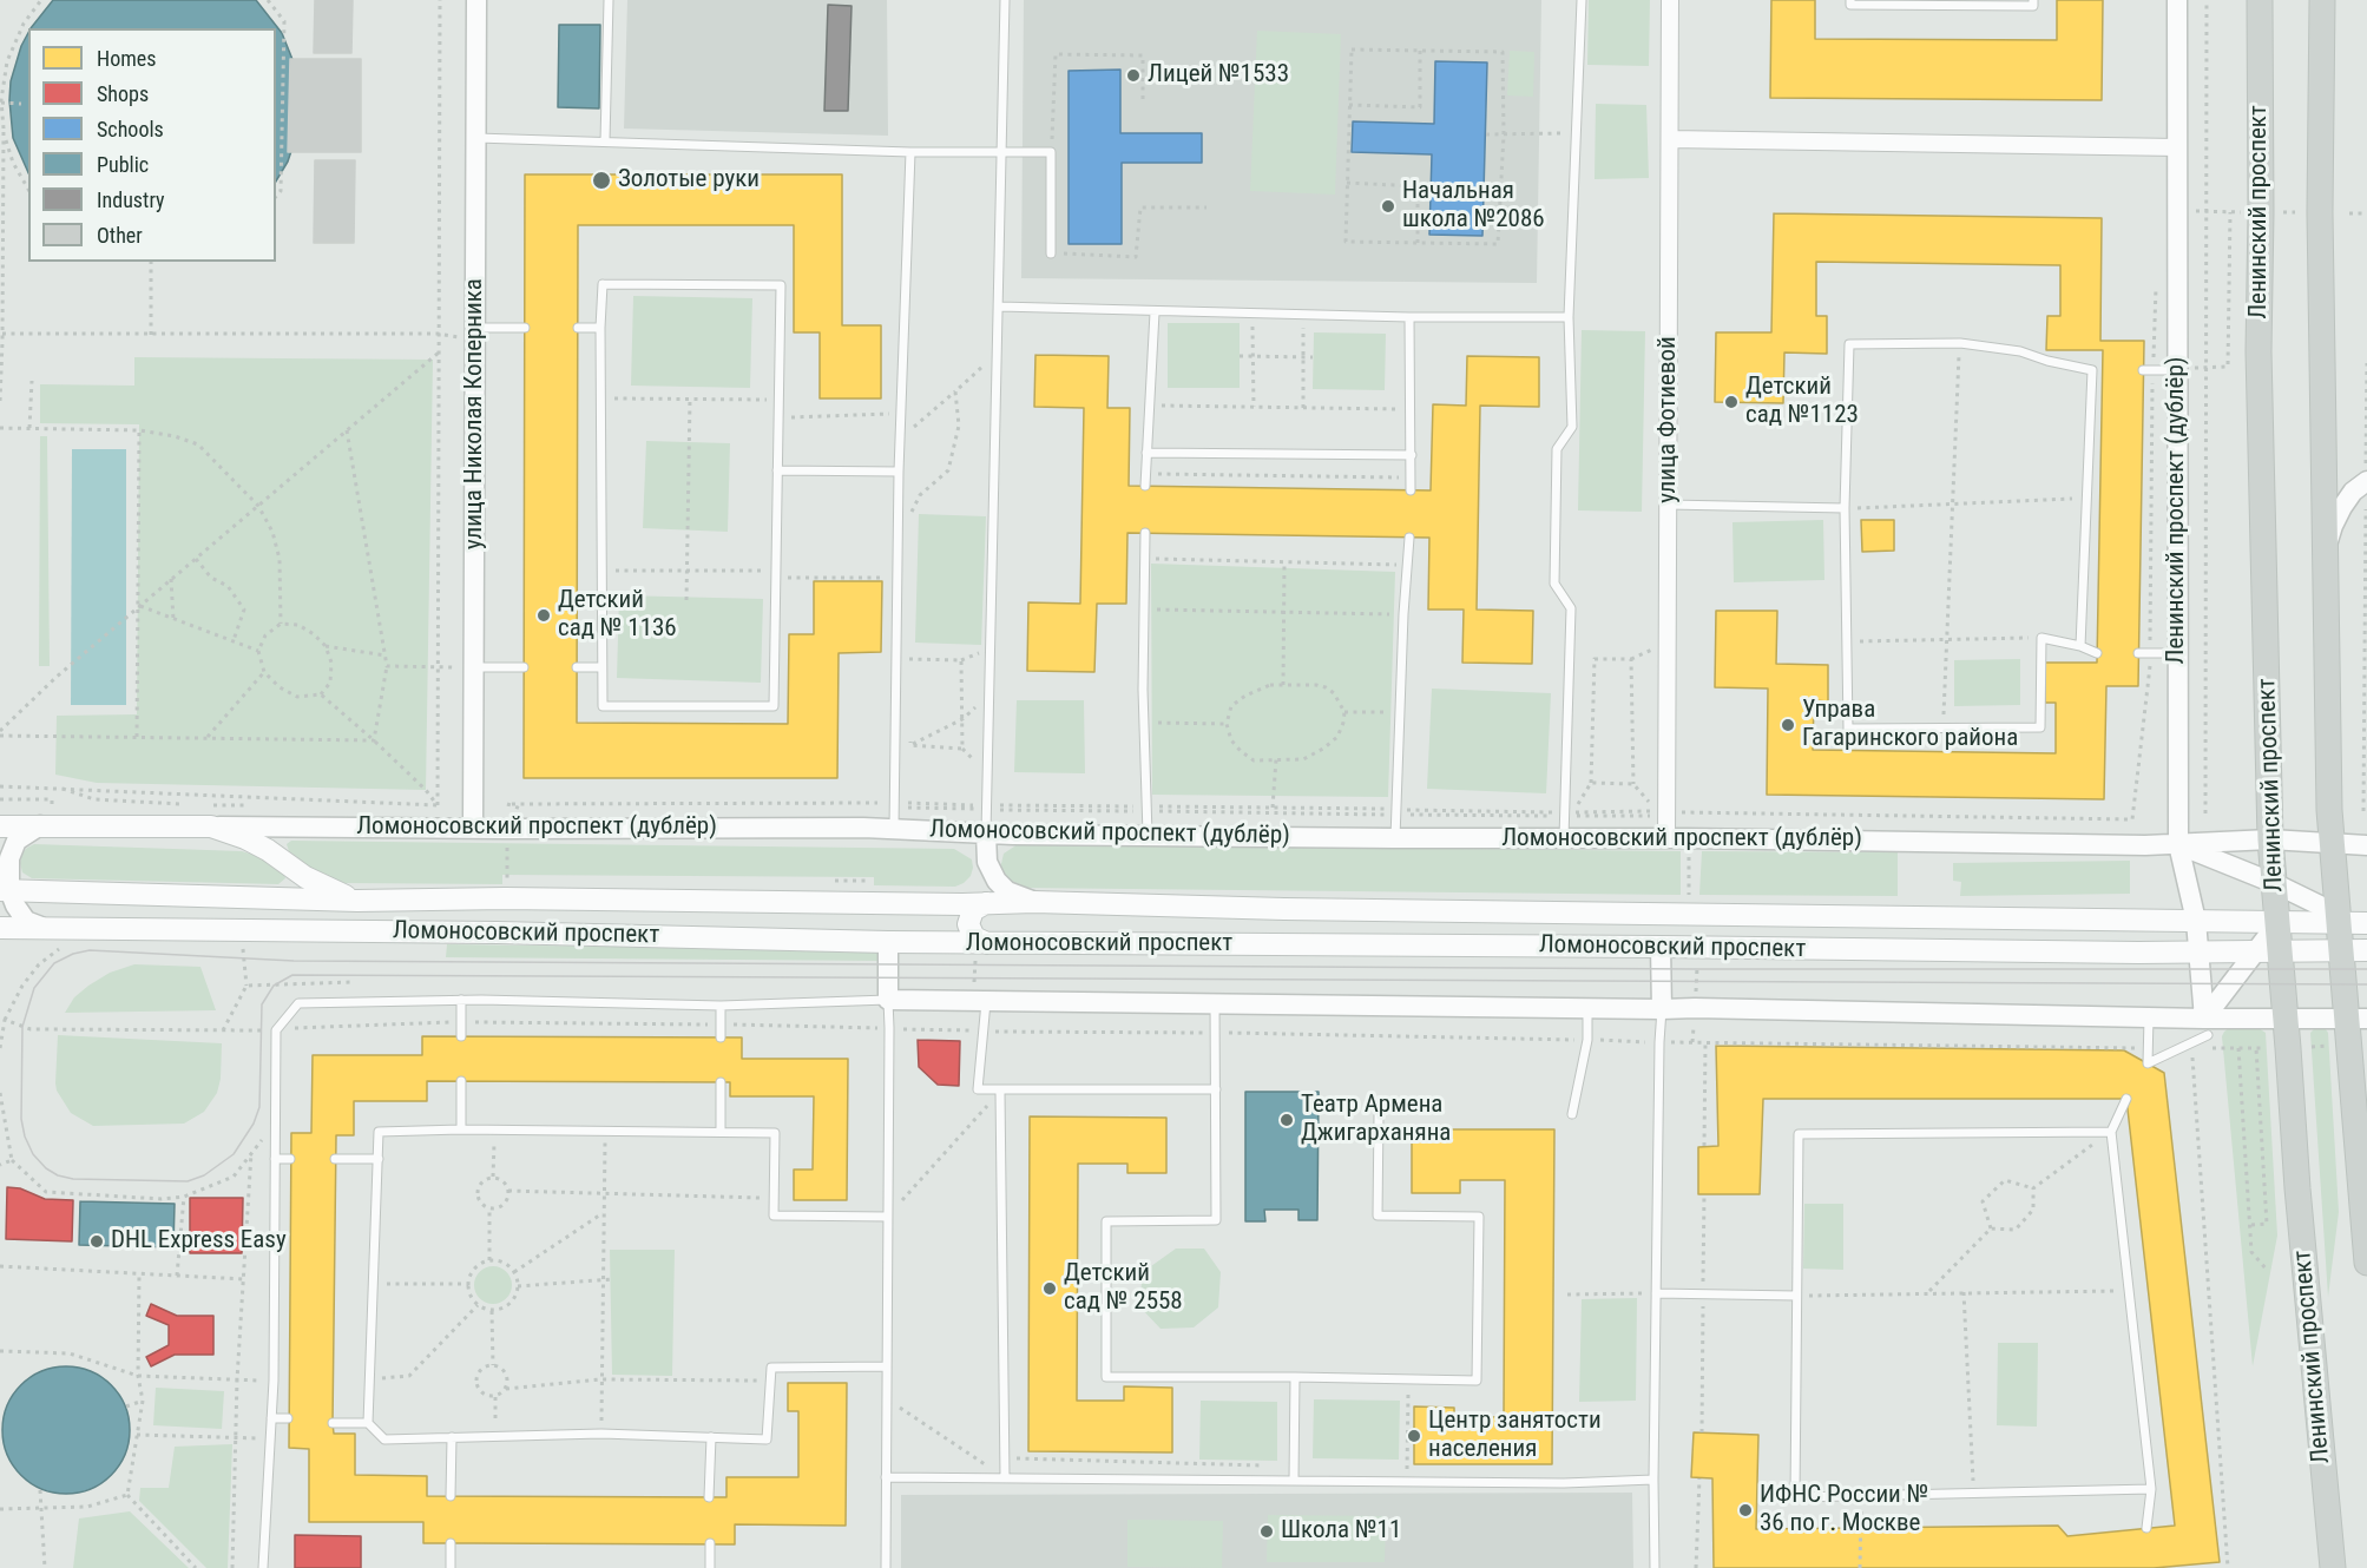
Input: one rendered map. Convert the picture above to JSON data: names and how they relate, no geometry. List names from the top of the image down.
{
  "streets": {
    "main road": ["Ленинский проспект", "Ломоносовский проспект (дублёр)", "Ломоносовский проспект"],
    "street": ["улица Николая Коперника", "улица Фотиевой", "Ленинский проспект (дублёр)"]
  },
  "crossings": [
    ["Ленинский проспект", "Ломоносовский проспект (дублёр)"],
    ["Ленинский проспект", "Ломоносовский проспект"],
    ["улица Николая Коперника", "Ломоносовский проспект (дублёр)"],
    ["улица Фотиевой", "Ломоносовский проспект (дублёр)"],
    ["Ленинский проспект (дублёр)", "Ломоносовский проспект (дублёр)"],
    ["Ленинский проспект (дублёр)", "Ломоносовский проспект"]
  ],
  "places": [
    "Лицей №1533",
    "Золотые руки",
    "Начальная школа №2086",
    "Детский сад №1123",
    "Детский сад № 1136",
    "Управа Гагаринского района",
    "Театр Армена Джигарханяна",
    "DHL Express Easy",
    "Детский сад № 2558",
    "Центр занятости населения",
    "ИФНС России № 36 по г. Москве",
    "Школа №11"
  ],
  "legend": [
    "Homes",
    "Shops",
    "Schools",
    "Public",
    "Industry",
    "Other"
  ]
}
